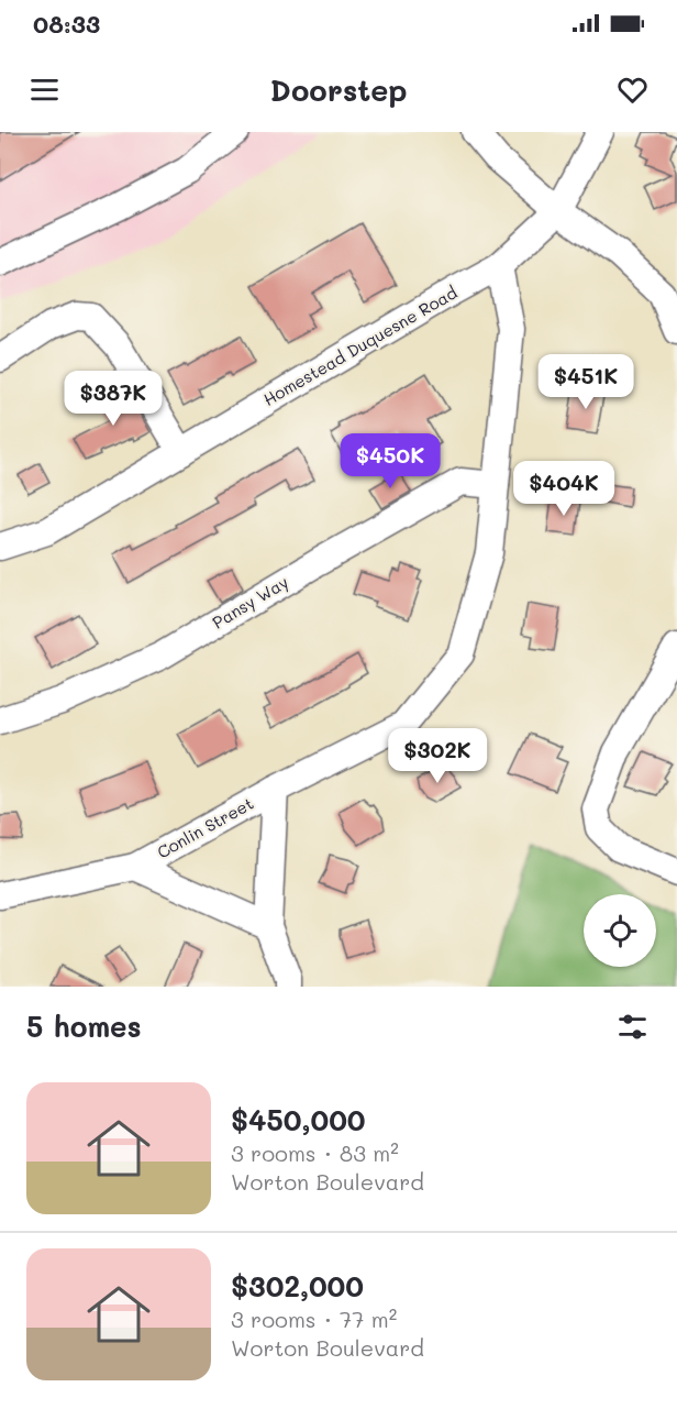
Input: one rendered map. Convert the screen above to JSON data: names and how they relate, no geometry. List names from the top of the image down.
{
  "streets": {
    "street": ["Homestead Duquesne Road", "Pansy Way", "Conlin Street"]
  },
  "crossings": [
    ["Homestead Duquesne Road", "Conlin Street"],
    ["Pansy Way", "Conlin Street"]
  ],
  "page": {
    "status": "08:33",
    "header": "Doorstep",
    "price": [
      "$451K",
      "$387K",
      "$450K",
      "$404K",
      "$302K"
    ],
    "heading": "5 homes",
    "list": [
      {
        "name": "$450,000",
        "note": "3 rooms · 83 m² · Worton Boulevard"
      },
      {
        "name": "$302,000",
        "note": "3 rooms · 77 m² · Worton Boulevard"
      }
    ]
  }
}
